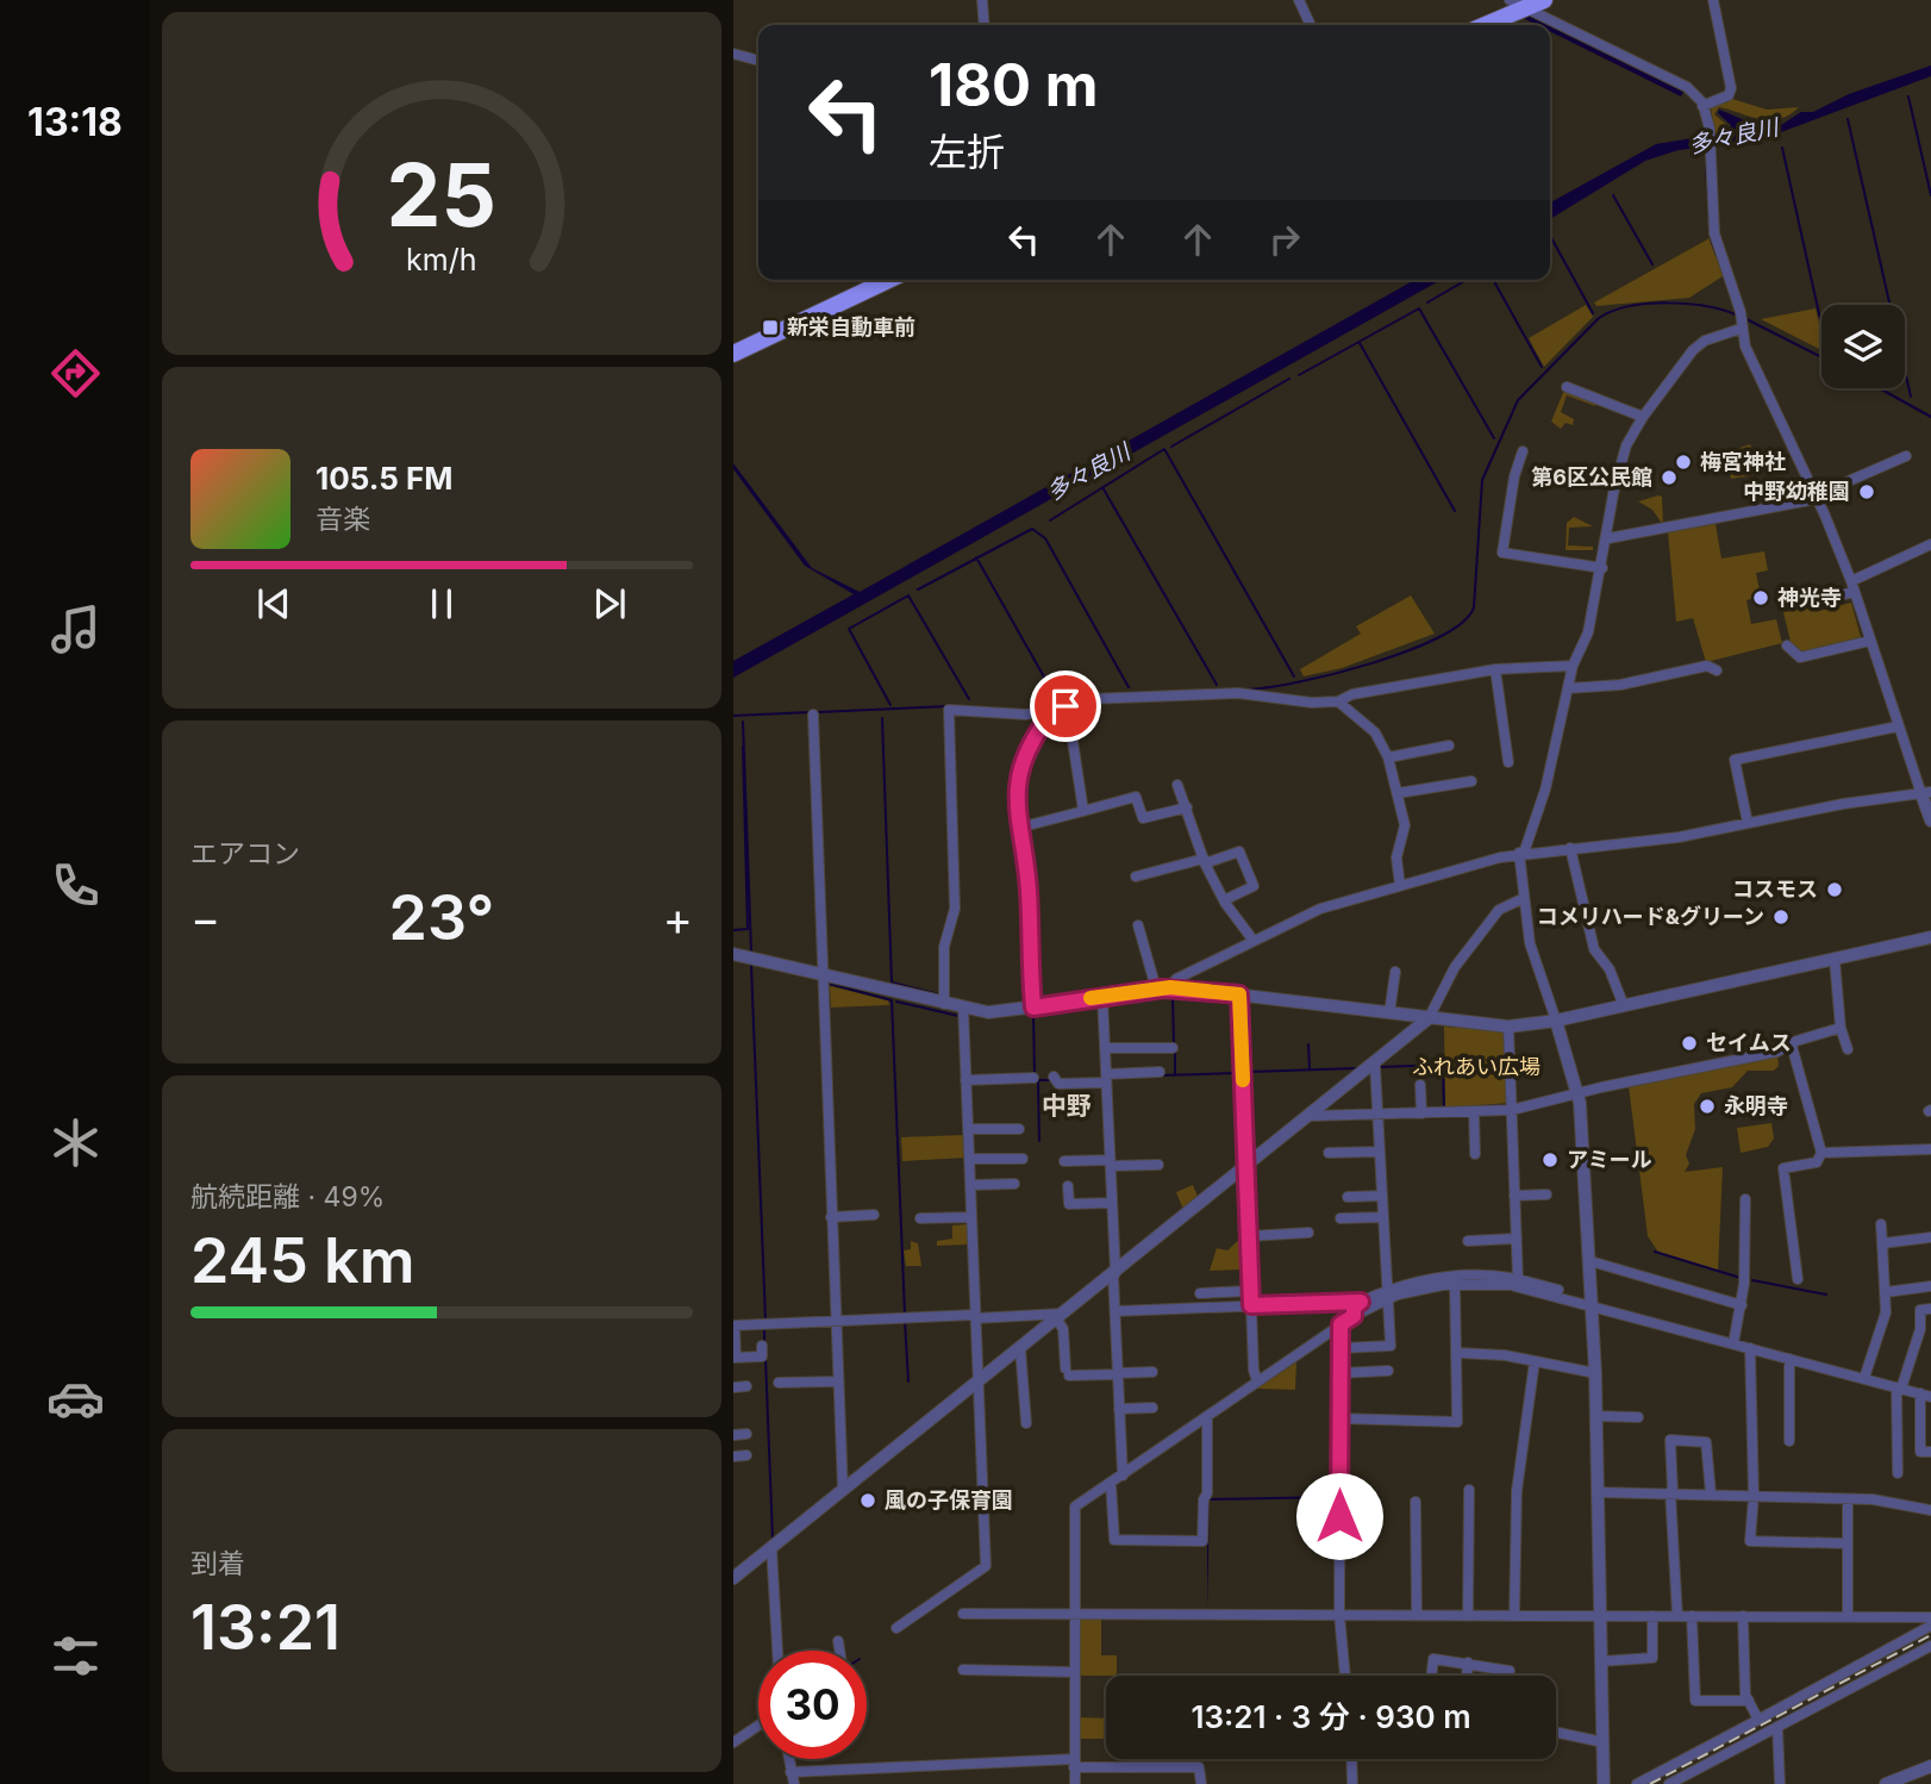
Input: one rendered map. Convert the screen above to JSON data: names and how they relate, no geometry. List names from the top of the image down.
{
  "districts": ["中野"],
  "water": ["多々良川"],
  "parks": ["ふれあい広場"],
  "places": {
    "transit": ["新栄自動車前"],
    "other": [
      "梅宮神社",
      "第6区公民館",
      "中野幼稚園",
      "神光寺",
      "コスモス",
      "コメリハード&グリーン",
      "セイムス",
      "永明寺",
      "アミール",
      "風の子保育園"
    ]
  },
  "page": {
    "tabs": "13:18",
    "turn": ["180 m", "左折"],
    "song": ["105.5 FM", "音楽"],
    "tile": [
      "エアコン",
      ["航続距離 · 49%", "245 km"],
      ["到着", "13:21"]
    ],
    "heat": ["−", "23°", "+"],
    "limit": "30",
    "trip": "13:21 · 3 分 · 930 m",
    "gauge": ["25", "km/h"]
  }
}
